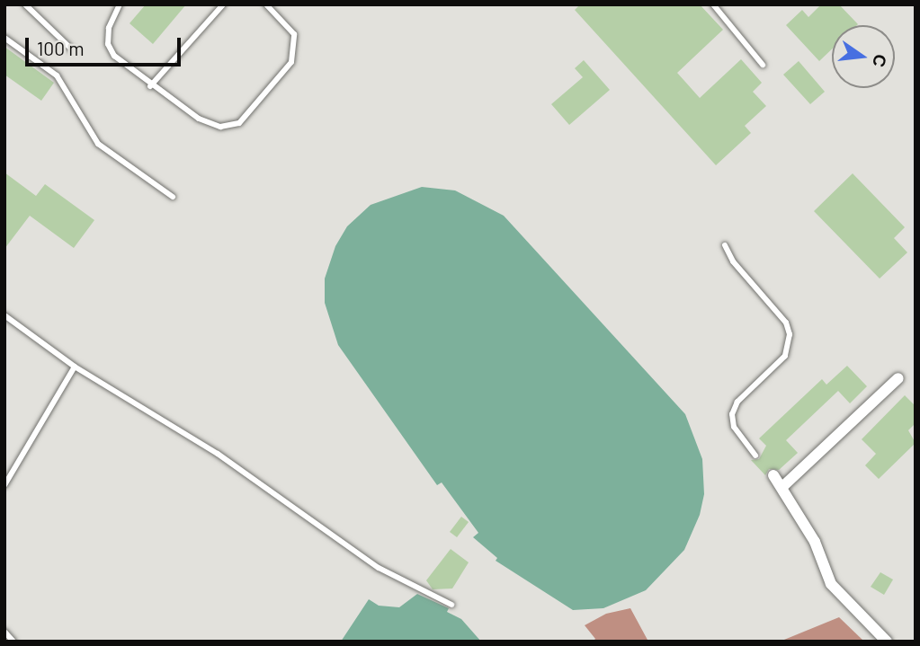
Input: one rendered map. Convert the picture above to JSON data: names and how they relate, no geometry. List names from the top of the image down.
{
  "scale_bar": "100 m",
  "north": "right"
}
